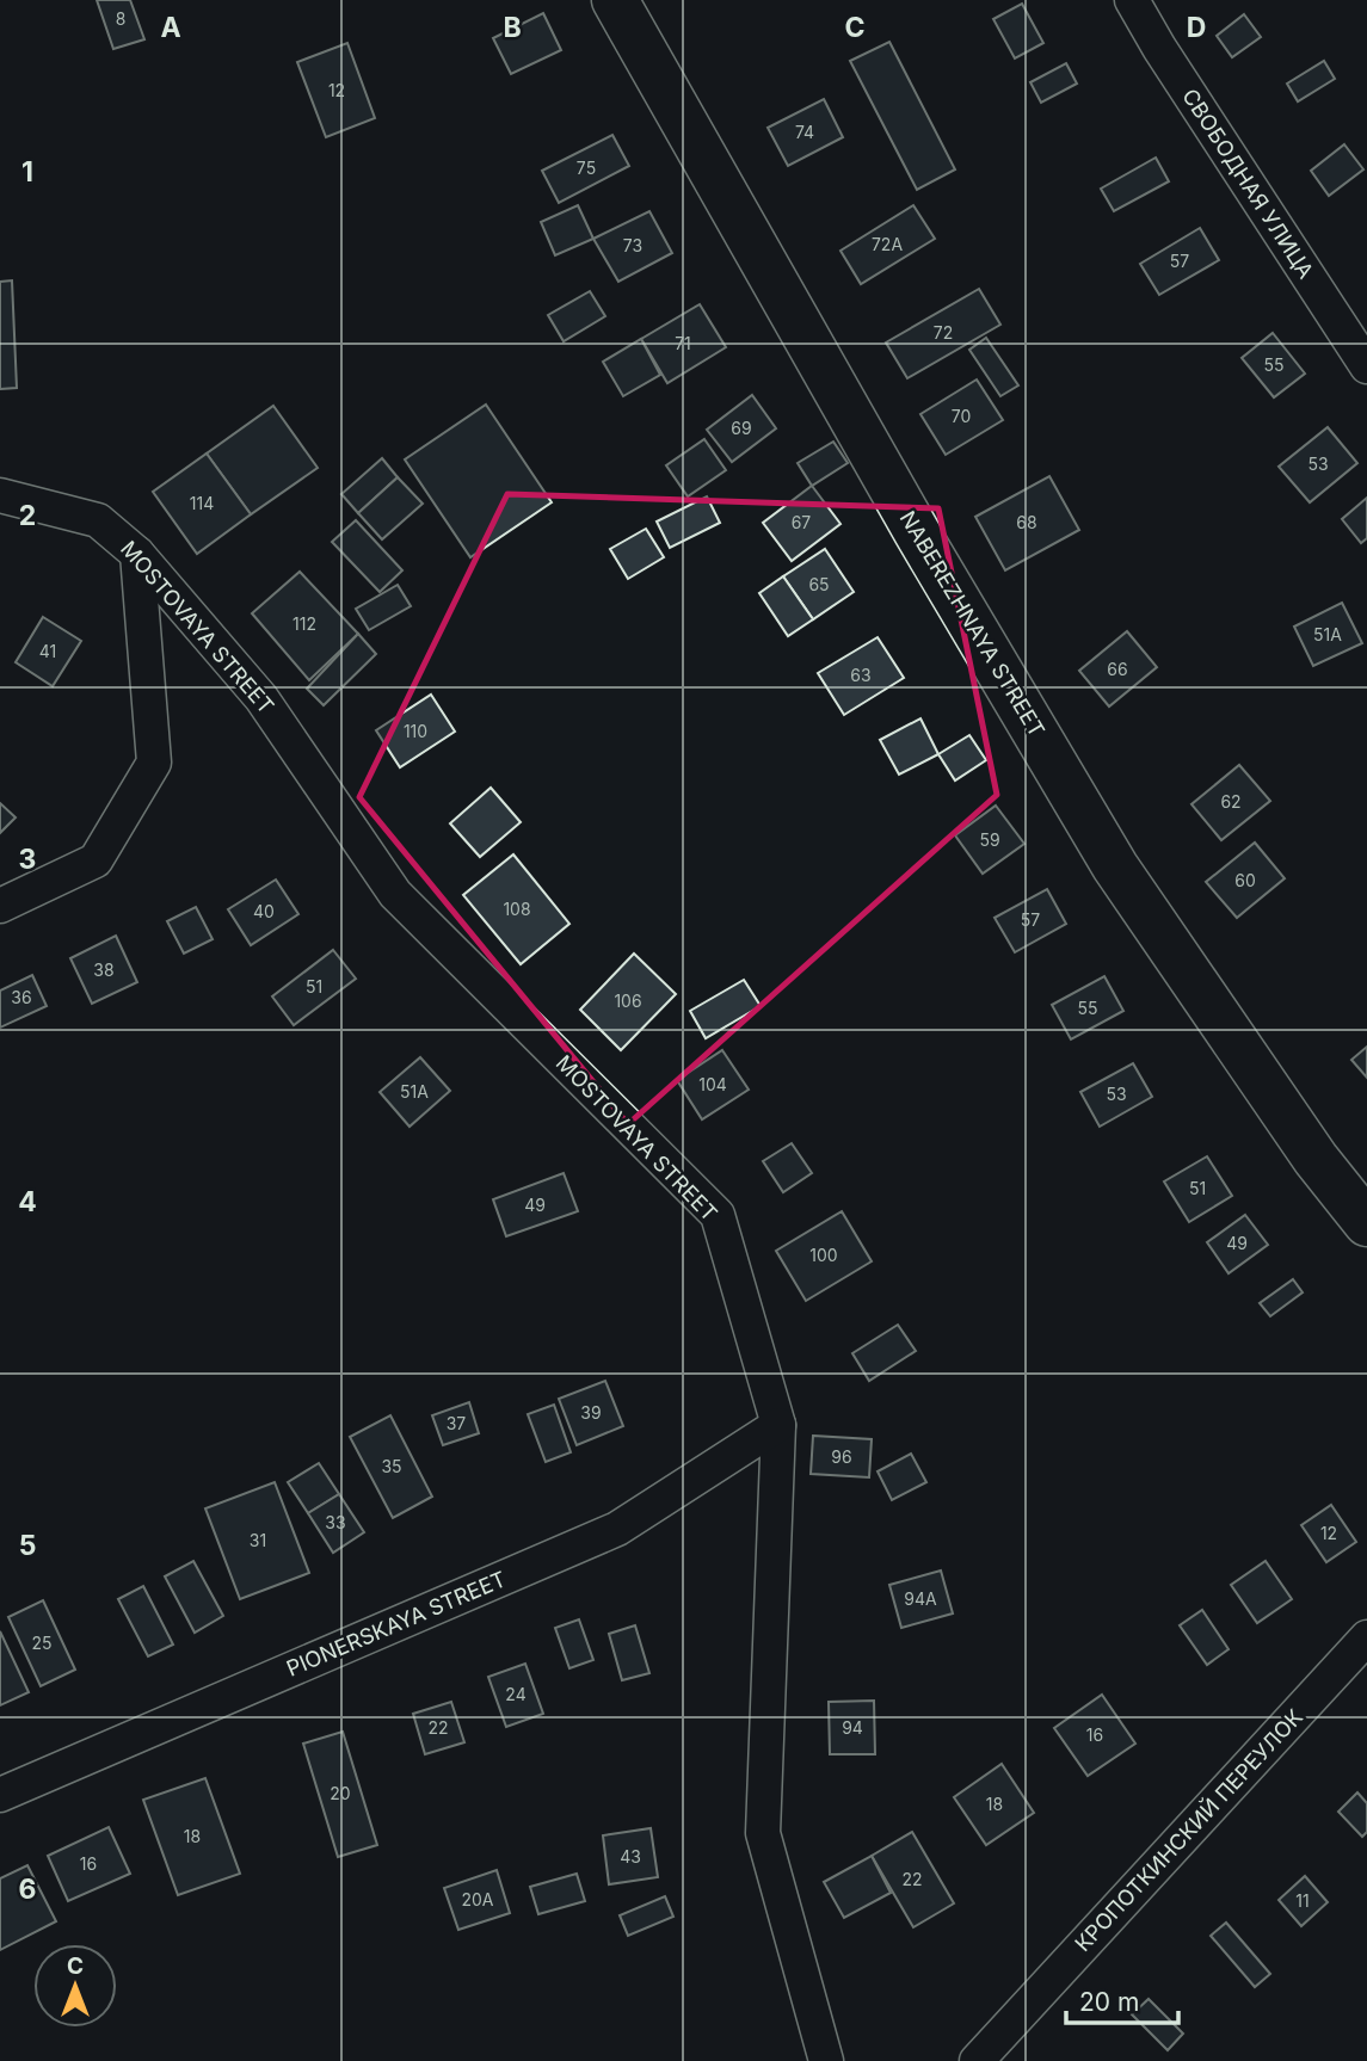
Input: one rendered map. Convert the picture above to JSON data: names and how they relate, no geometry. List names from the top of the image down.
{
  "streets": {
    "street": [
      "СВОБОДНАЯ УЛИЦА",
      "NABEREZHNAYA STREET",
      "MOSTOVAYA STREET",
      "PIONERSKAYA STREET",
      "КРОПОТКИНСКИЙ ПЕРЕУЛОК"
    ]
  },
  "crossings": [
    ["MOSTOVAYA STREET", "PIONERSKAYA STREET"]
  ],
  "house_numbers": [
    "8",
    "12",
    "74",
    "75",
    "72А",
    "73",
    "57",
    "72",
    "71",
    "55",
    "70",
    "69",
    "53",
    "114",
    "67",
    "68",
    "65",
    "112",
    "51А",
    "41",
    "66",
    "63",
    "110",
    "62",
    "59",
    "60",
    "108",
    "40",
    "57",
    "38",
    "51",
    "36",
    "106",
    "55",
    "104",
    "51А",
    "53",
    "51",
    "49",
    "49",
    "100",
    "39",
    "37",
    "96",
    "35",
    "33",
    "12",
    "31",
    "94А",
    "25",
    "24",
    "22",
    "94",
    "16",
    "20",
    "18",
    "18",
    "43",
    "16",
    "22",
    "20А",
    "11"
  ],
  "scale_bar": "20 m",
  "north": "top",
  "grid": {
    "columns": [
      "A",
      "B",
      "C",
      "D"
    ],
    "rows": [
      "1",
      "2",
      "3",
      "4",
      "5",
      "6"
    ]
  }
}
